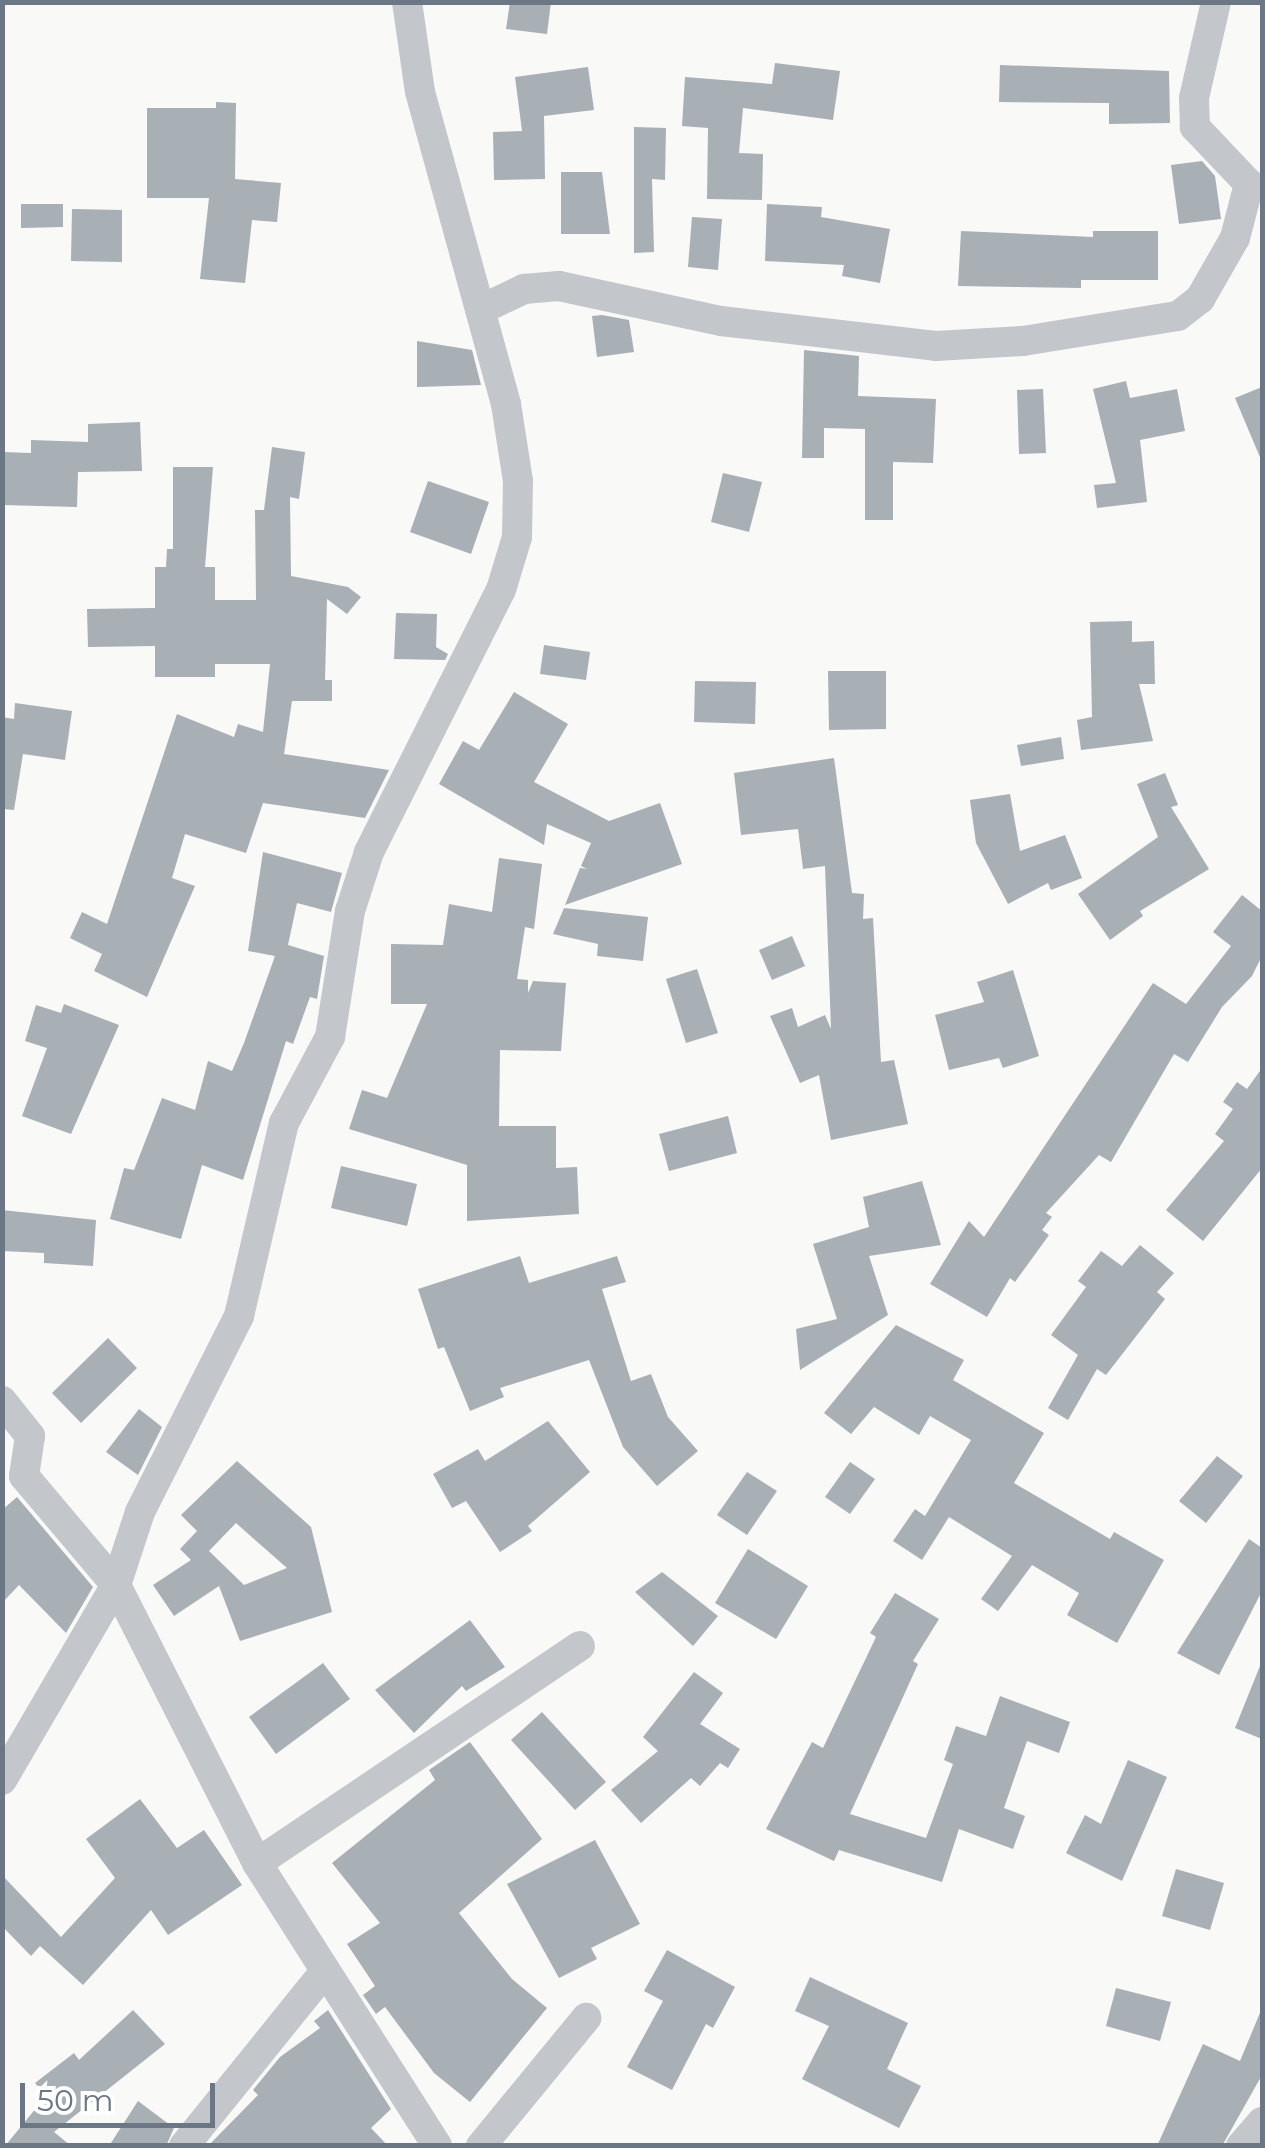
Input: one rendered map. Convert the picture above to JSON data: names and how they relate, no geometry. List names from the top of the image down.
{
  "scale_bar": "50 m"
}
